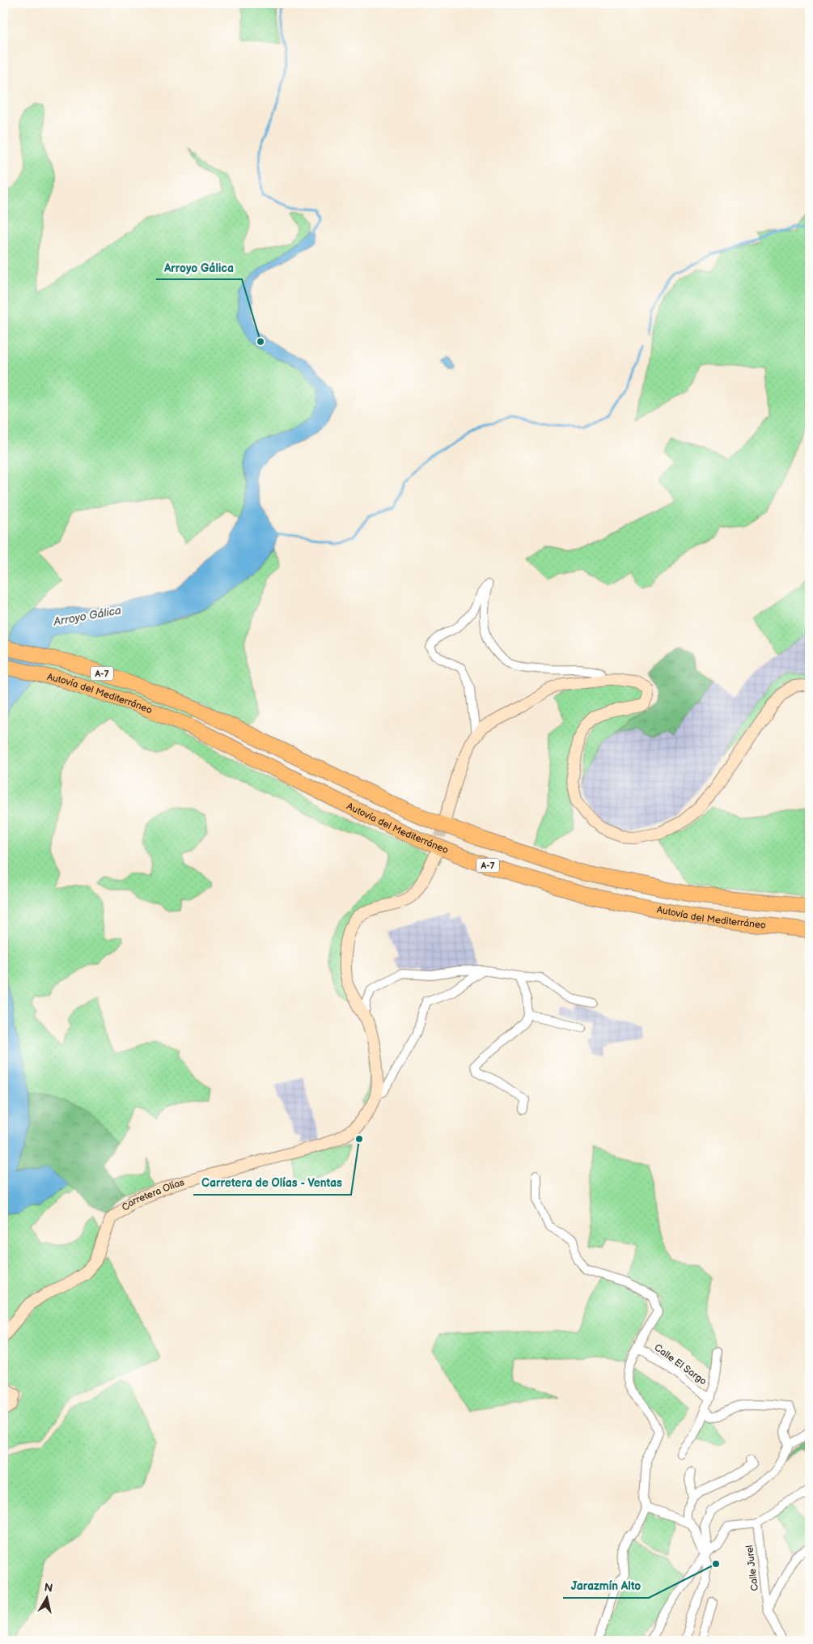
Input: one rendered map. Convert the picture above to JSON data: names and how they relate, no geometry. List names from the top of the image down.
{
  "streets": {
    "highway": ["A-7", "Autovía del Mediterráneo"],
    "main road": ["Carretera Olías"],
    "street": ["Calle El Sargo", "Calle Jurel"]
  },
  "water": ["Arroyo Gálica"],
  "places": ["Arroyo Gálica", "Carretera de Olías - Ventas", "Jarazmín Alto"],
  "north": "top"
}
